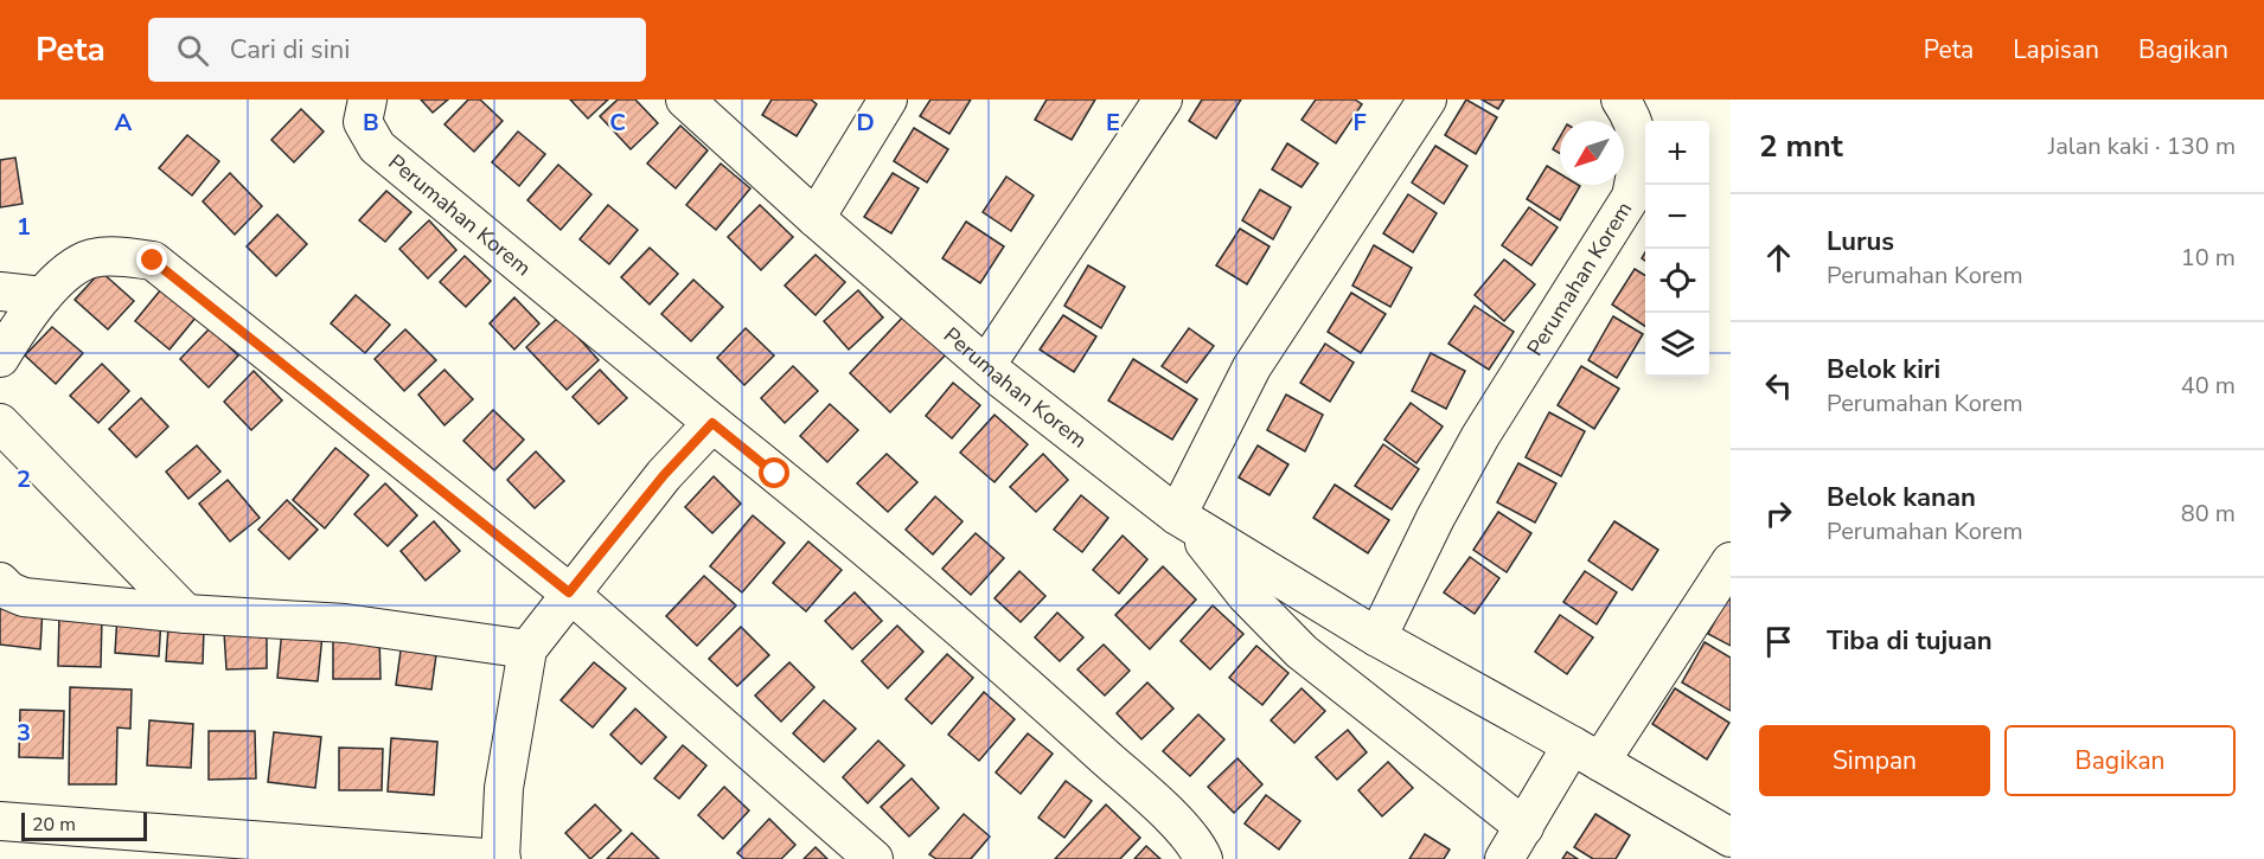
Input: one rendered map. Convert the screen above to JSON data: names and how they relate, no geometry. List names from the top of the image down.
{
  "streets": {
    "street": ["Perumahan Korem"]
  },
  "scale_bar": "20 m",
  "north": "bottom left",
  "page": {
    "header": "Peta",
    "search": "Cari di sini",
    "nav": ["Peta", "Lapisan", "Bagikan"],
    "heading": ["2 mnt", "Jalan kaki · 130 m"],
    "map_buttons": ["+", "−"],
    "list": [
      ["Lurus", "Perumahan Korem", "10 m"],
      ["Belok kiri", "Perumahan Korem", "40 m"],
      ["Belok kanan", "Perumahan Korem", "80 m"],
      "Tiba di tujuan"
    ],
    "buttons": ["Simpan", "Bagikan"],
    "scale": "20 m"
  },
  "grid": {
    "columns": [
      "A",
      "B",
      "C",
      "D",
      "E",
      "F"
    ],
    "rows": ["1", "2", "3"]
  }
}
